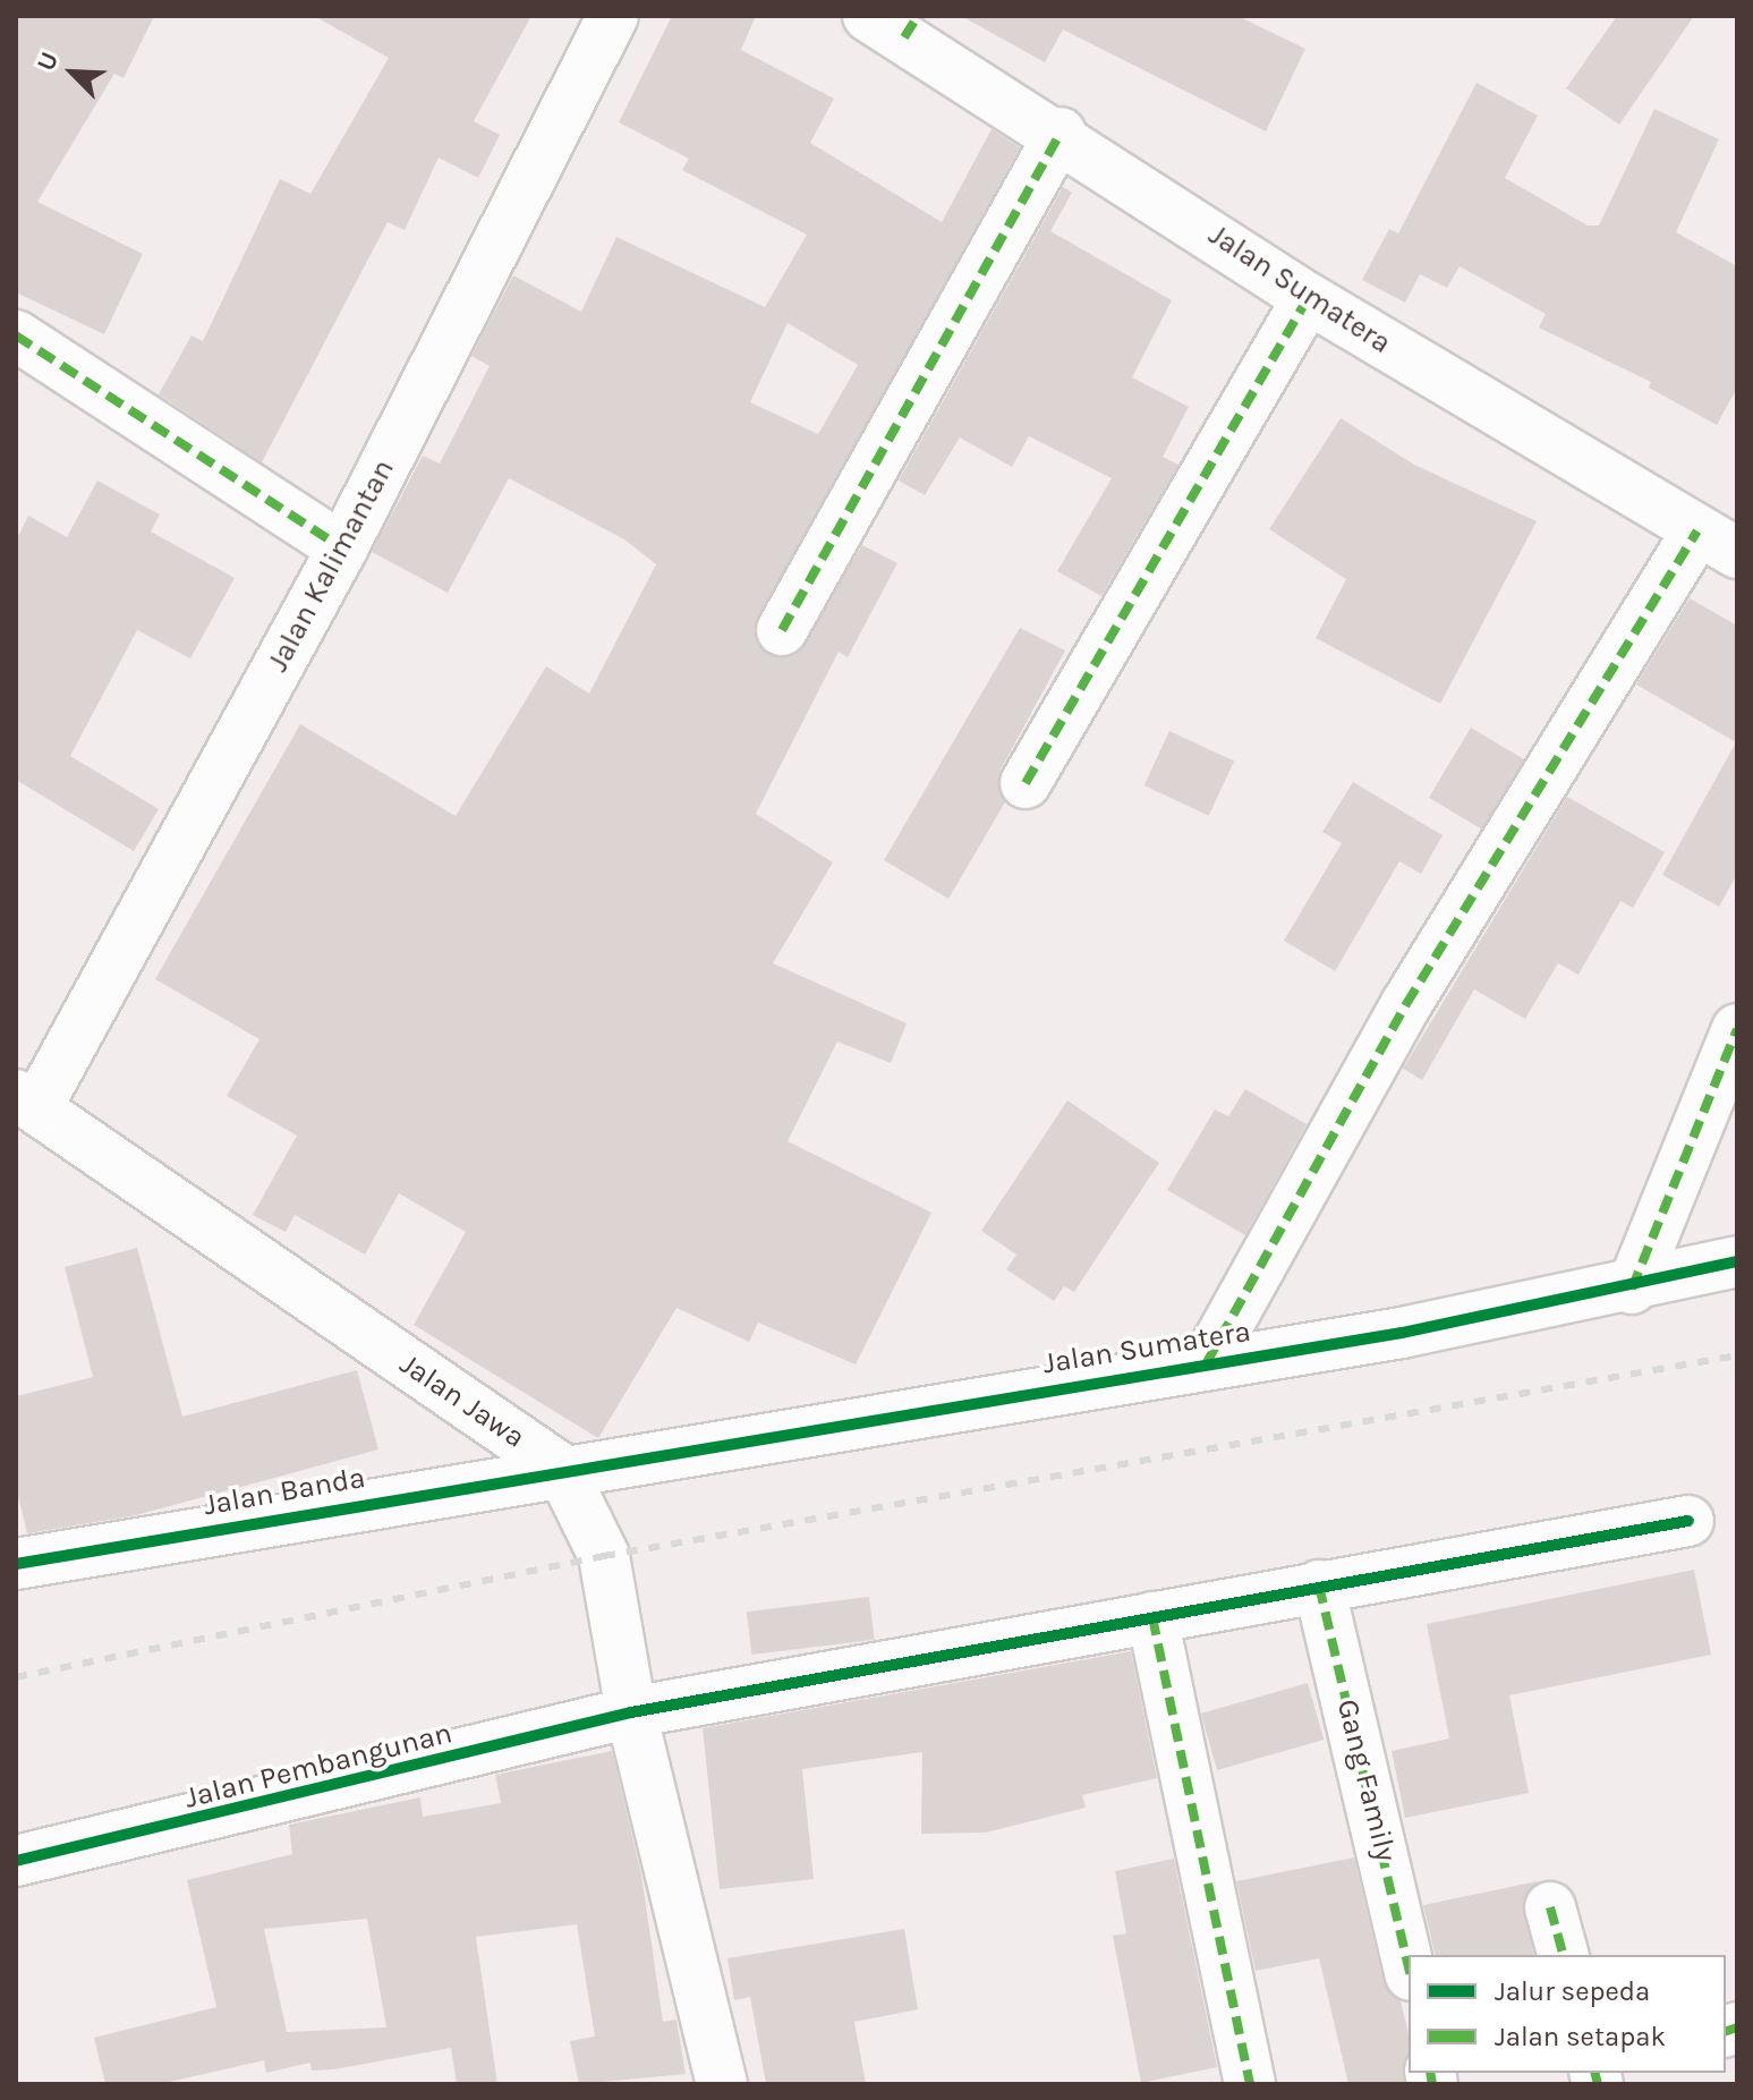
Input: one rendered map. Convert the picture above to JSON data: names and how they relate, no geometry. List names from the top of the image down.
{
  "streets": {
    "street": [
      "Jalan Sumatera",
      "Jalan Kalimantan",
      "Jalan Jawa",
      "Jalan Banda",
      "Jalan Pembangunan",
      "Gang Family"
    ]
  },
  "crossings": [
    ["Jalan Sumatera", "Jalan Jawa"],
    ["Jalan Sumatera", "Jalan Banda"],
    ["Jalan Kalimantan", "Jalan Jawa"],
    ["Jalan Jawa", "Jalan Banda"],
    ["Jalan Jawa", "Jalan Pembangunan"],
    ["Jalan Pembangunan", "Gang Family"]
  ],
  "legend": ["Jalur sepeda", "Jalan setapak"],
  "north": "top left"
}
